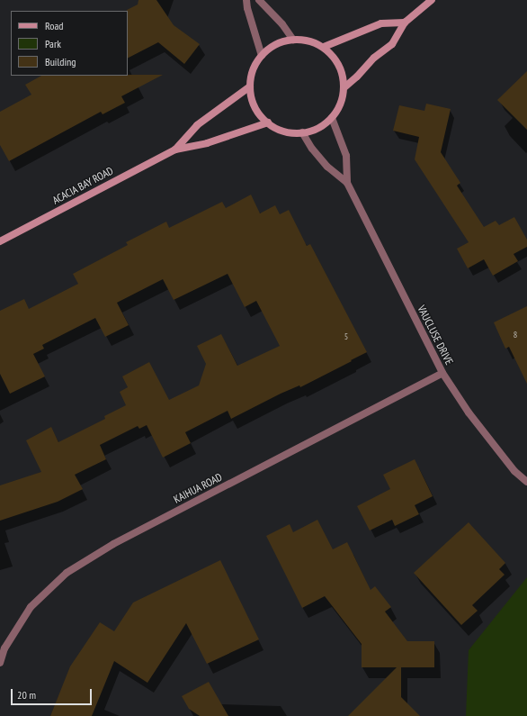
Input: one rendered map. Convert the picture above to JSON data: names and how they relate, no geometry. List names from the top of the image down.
{
  "streets": {
    "street": ["ACACIA BAY ROAD", "VAUCLUSE DRIVE", "KAIHUA ROAD"]
  },
  "crossings": [
    ["ACACIA BAY ROAD", "VAUCLUSE DRIVE"],
    ["VAUCLUSE DRIVE", "KAIHUA ROAD"]
  ],
  "house_numbers": ["8", "5"],
  "legend": ["Road", "Park", "Building"],
  "scale_bar": "20 m"
}
